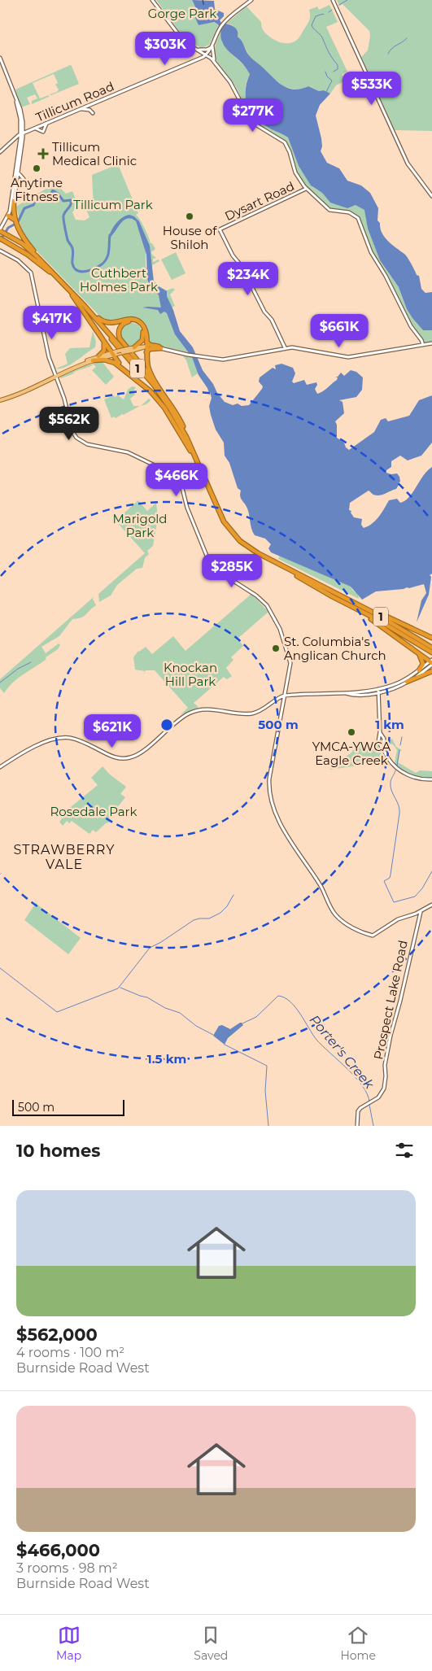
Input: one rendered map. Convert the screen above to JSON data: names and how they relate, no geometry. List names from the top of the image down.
{
  "streets": {
    "highway": ["1"],
    "main road": ["Tillicum Road", "Dysart Road", "Prospect Lake Road"]
  },
  "districts": ["STRAWBERRY VALE"],
  "water": ["Porter's Creek"],
  "parks": [
    "Gorge Park",
    "Tillicum Park",
    "Cuthbert Holmes Park",
    "Marigold Park",
    "Knockan Hill Park",
    "Rosedale Park"
  ],
  "places": {
    "health": ["Tillicum Medical Clinic"],
    "other": [
      "Anytime Fitness",
      "House of Shiloh",
      "St. Columbia's Anglican Church",
      "YMCA-YWCA Eagle Creek"
    ]
  },
  "scale_bar": "500 m",
  "page": {
    "price": [
      "$303K",
      "$533K",
      "$277K",
      "$234K",
      "$417K",
      "$661K",
      "$562K",
      "$466K",
      "$285K",
      "$621K"
    ],
    "scale": "500 m",
    "heading": "10 homes",
    "list": [
      {
        "name": "$562,000",
        "note": "4 rooms · 100 m² · Burnside Road West"
      },
      {
        "name": "$466,000",
        "note": "3 rooms · 98 m² · Burnside Road West"
      }
    ],
    "tabs": ["Map", "Saved", "Home"]
  },
  "rings": ["500 m", "1 km", "1.5 km"]
}
